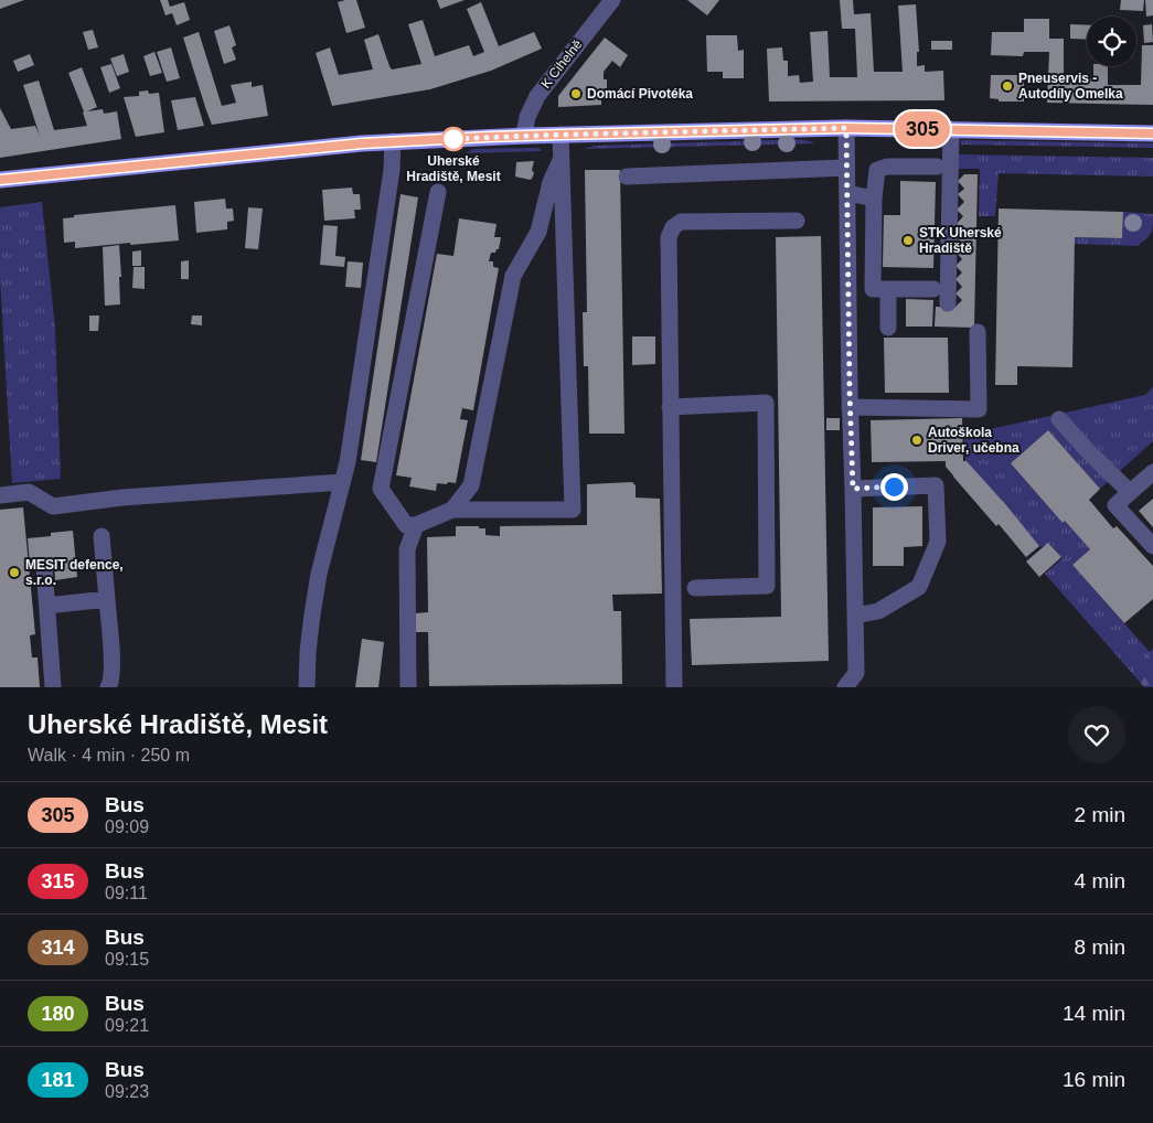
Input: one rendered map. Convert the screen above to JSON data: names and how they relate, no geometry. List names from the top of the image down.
{
  "streets": {
    "street": ["K Cihelně"]
  },
  "places": [
    "Pneuservis - Autodíly Omelka",
    "Domácí Pivotéka",
    "Uherské Hradiště, Mesit",
    "STK Uherské Hradiště",
    "Autoškola Driver, učebna",
    "MESIT defence, s.r.o."
  ],
  "lines": ["bus line 305"],
  "page": {
    "on_map": "305",
    "heading": ["Uherské Hradiště, Mesit", "Walk · 4 min · 250 m"],
    "list": [
      {
        "mark": "305",
        "name": "Bus",
        "note": "09:09",
        "value": "2 min"
      },
      {
        "mark": "315",
        "name": "Bus",
        "note": "09:11",
        "value": "4 min"
      },
      {
        "mark": "314",
        "name": "Bus",
        "note": "09:15",
        "value": "8 min"
      },
      {
        "mark": "180",
        "name": "Bus",
        "note": "09:21",
        "value": "14 min"
      },
      {
        "mark": "181",
        "name": "Bus",
        "note": "09:23",
        "value": "16 min"
      }
    ]
  }
}
